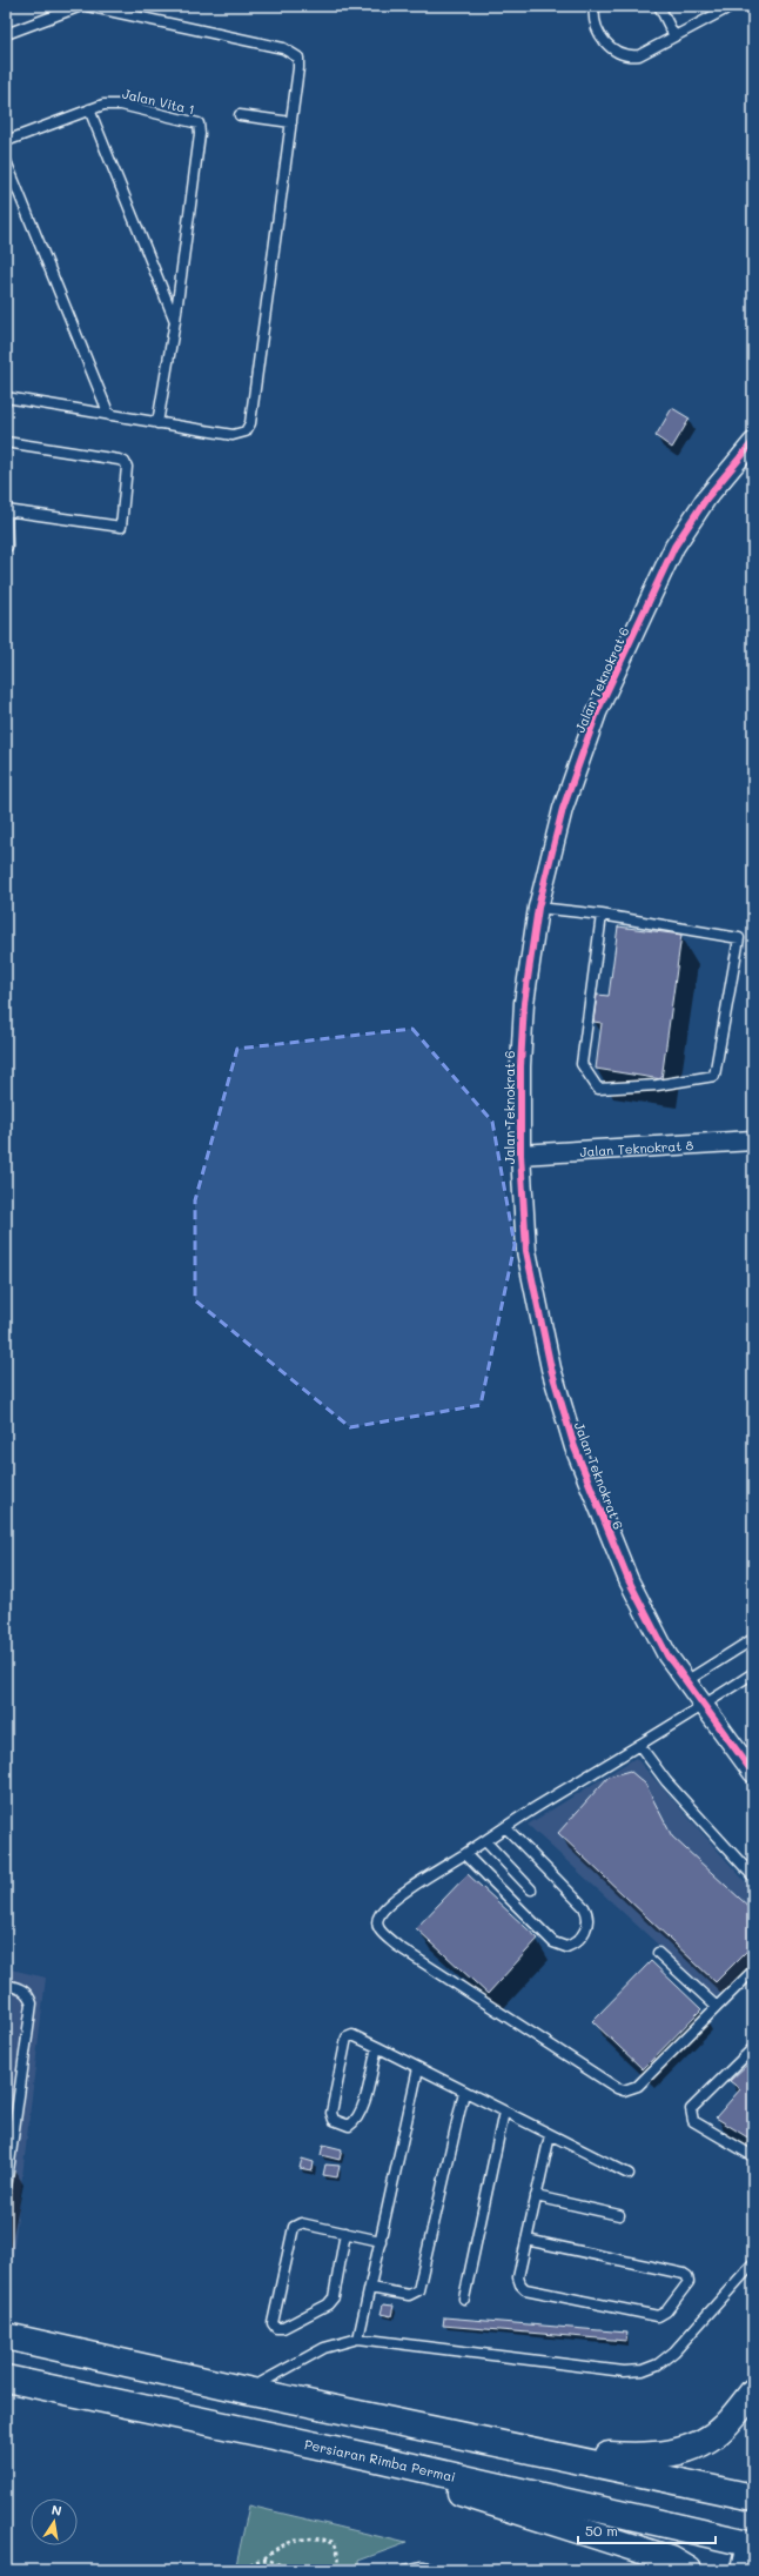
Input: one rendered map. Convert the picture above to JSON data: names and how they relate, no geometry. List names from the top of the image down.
{
  "streets": {
    "main road": ["Persiaran Rimba Permai"],
    "street": ["Jalan Teknokrat 6", "Jalan Teknokrat 8"],
    "lane": ["Jalan Vita 1"]
  },
  "crossings": [
    ["Jalan Teknokrat 6", "Jalan Teknokrat 8"]
  ],
  "scale_bar": "50 m",
  "north": "top"
}
